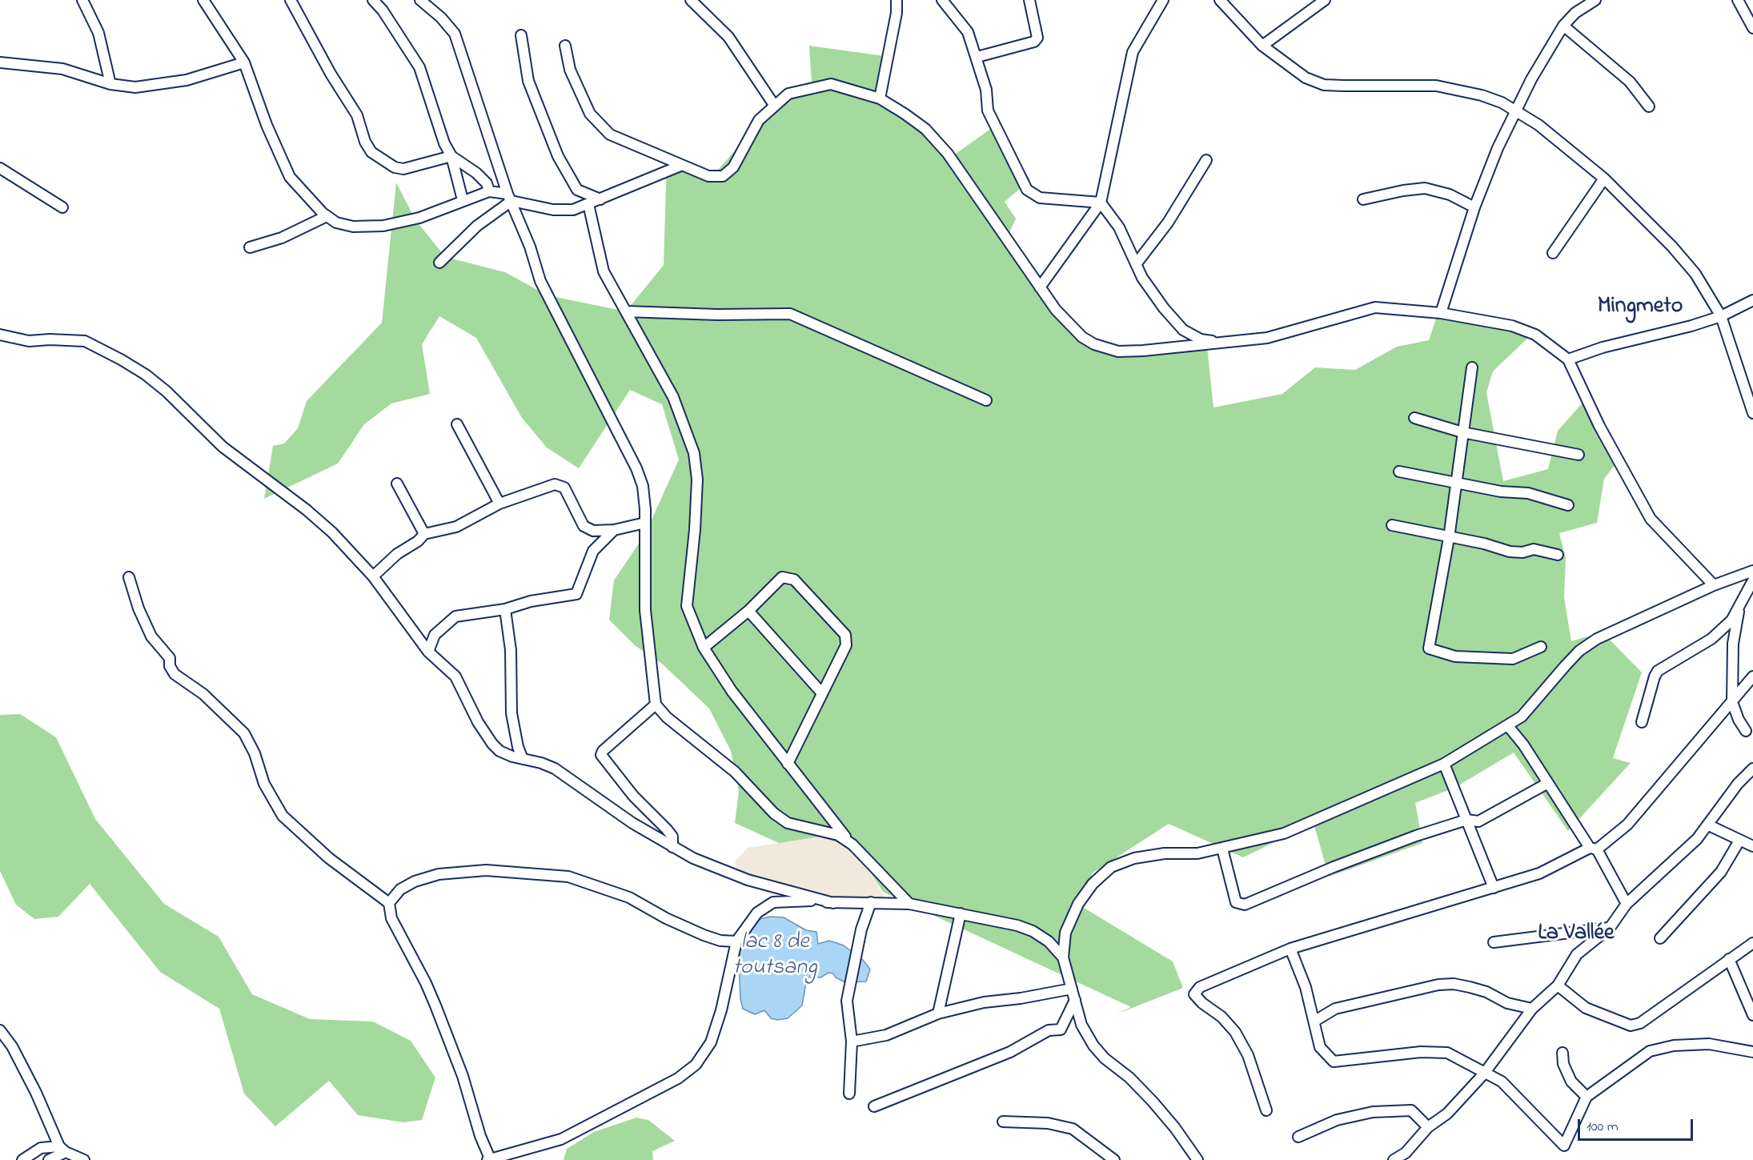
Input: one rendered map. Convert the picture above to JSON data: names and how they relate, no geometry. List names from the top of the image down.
{
  "districts": ["Mingmeto", "La Vallée"],
  "water": ["lac 8 de toutsang"],
  "scale_bar": "100 m"
}
